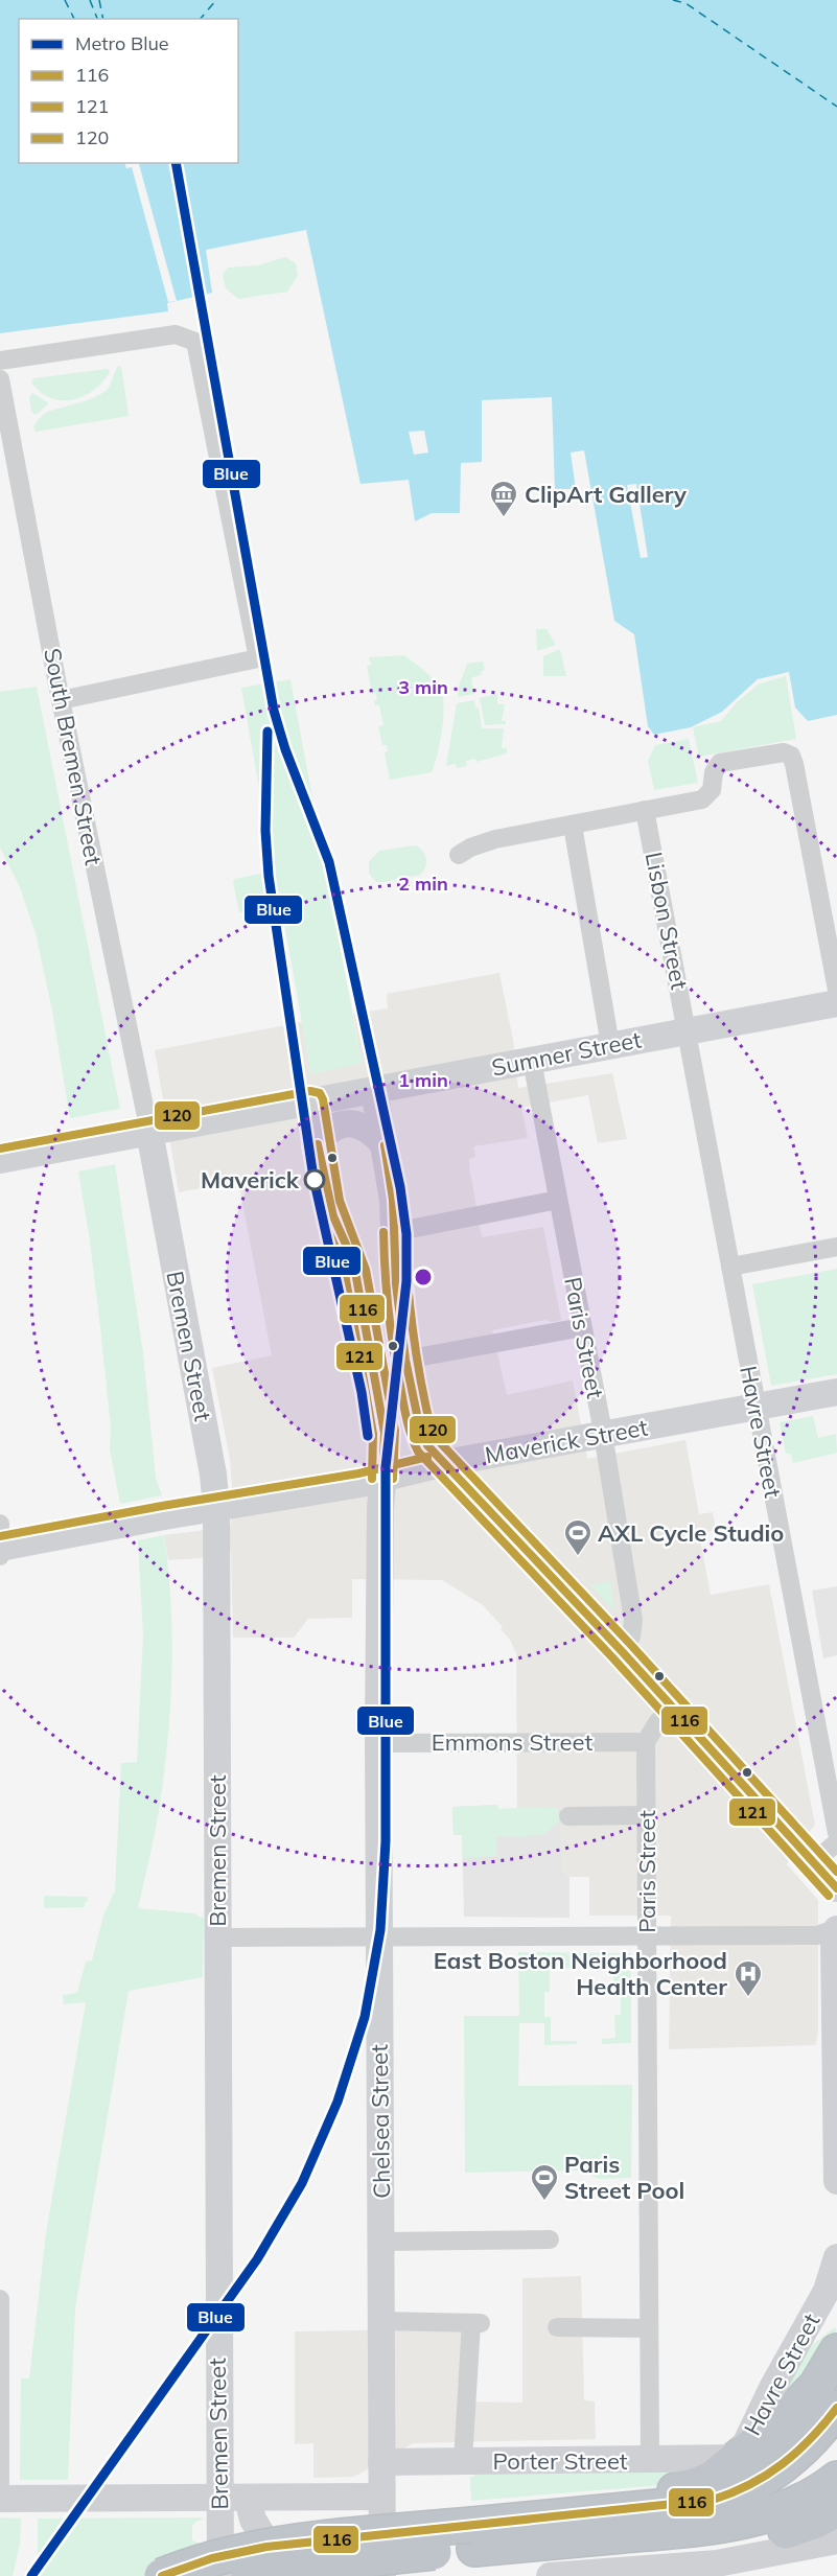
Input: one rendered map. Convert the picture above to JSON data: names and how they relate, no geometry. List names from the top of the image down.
{
  "streets": {
    "main road": [
      "Sumner Street",
      "Bremen Street",
      "Havre Street",
      "Maverick Street",
      "Chelsea Street",
      "Porter Street"
    ],
    "street": [
      "South Bremen Street",
      "Lisbon Street",
      "Paris Street",
      "Emmons Street"
    ]
  },
  "crossings": [
    ["South Bremen Street", "Sumner Street"],
    ["South Bremen Street", "Bremen Street"],
    ["Lisbon Street", "Sumner Street"],
    ["Lisbon Street", "Havre Street"],
    ["Sumner Street", "Paris Street"],
    ["Sumner Street", "Bremen Street"],
    ["Sumner Street", "Havre Street"],
    ["Sumner Street", "Chelsea Street"],
    ["Paris Street", "Maverick Street"],
    ["Paris Street", "Emmons Street"],
    ["Paris Street", "Porter Street"],
    ["Bremen Street", "Maverick Street"],
    ["Havre Street", "Maverick Street"],
    ["Havre Street", "Porter Street"],
    ["Maverick Street", "Chelsea Street"],
    ["Emmons Street", "Chelsea Street"],
    ["Chelsea Street", "Porter Street"]
  ],
  "places": {
    "museum": ["ClipArt Gallery"],
    "other": ["Maverick"],
    "sports": ["AXL Cycle Studio", "Paris Street Pool"],
    "hospital": ["East Boston Neighborhood Health Center"]
  },
  "lines": [
    "metro line Blue",
    "transit line 120",
    "transit line 116",
    "transit line 121"
  ],
  "legend": [
    "Metro Blue",
    "116",
    "121",
    "120"
  ],
  "rings": ["3 min", "2 min", "1 min"]
}
